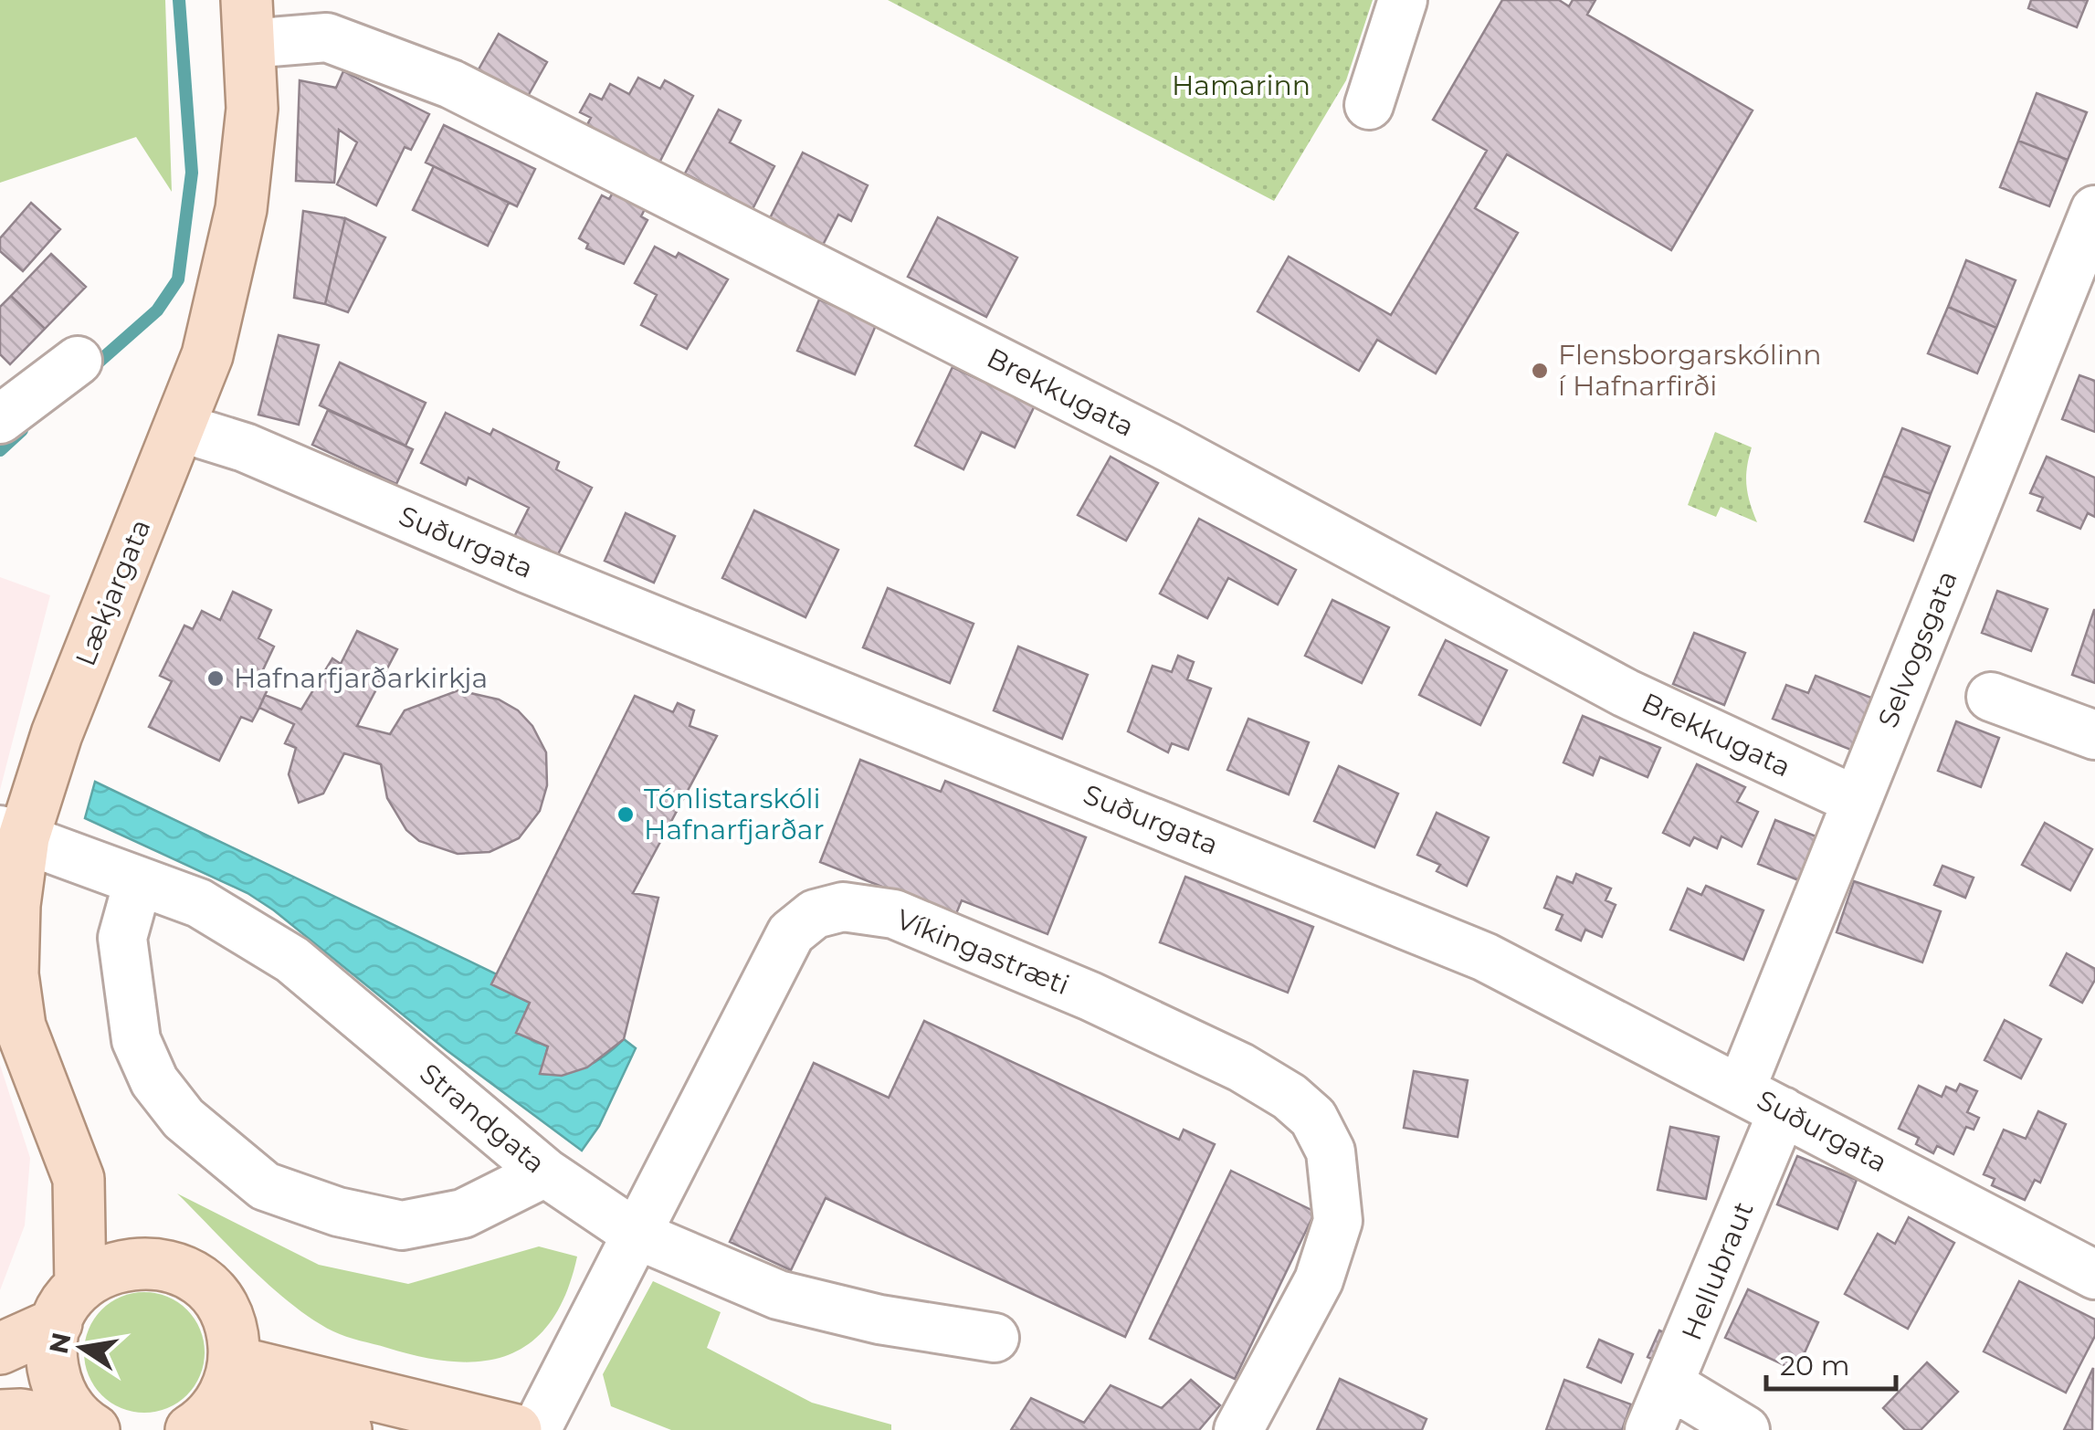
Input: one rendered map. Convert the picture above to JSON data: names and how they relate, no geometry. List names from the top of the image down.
{
  "streets": {
    "main road": ["Lækjargata"],
    "street": [
      "Brekkugata",
      "Suðurgata",
      "Selvogsgata",
      "Víkingastræti",
      "Strandgata",
      "Hellubraut"
    ]
  },
  "crossings": [
    ["Brekkugata", "Lækjargata"],
    ["Brekkugata", "Selvogsgata"],
    ["Suðurgata", "Lækjargata"],
    ["Suðurgata", "Selvogsgata"],
    ["Suðurgata", "Hellubraut"],
    ["Lækjargata", "Strandgata"],
    ["Víkingastræti", "Strandgata"]
  ],
  "parks": ["Hamarinn"],
  "places": ["Flensborgarskólinn í Hafnarfirði", "Hafnarfjarðarkirkja", "Tónlistarskóli Hafnarfjarðar"],
  "scale_bar": "20 m",
  "north": "left"
}
